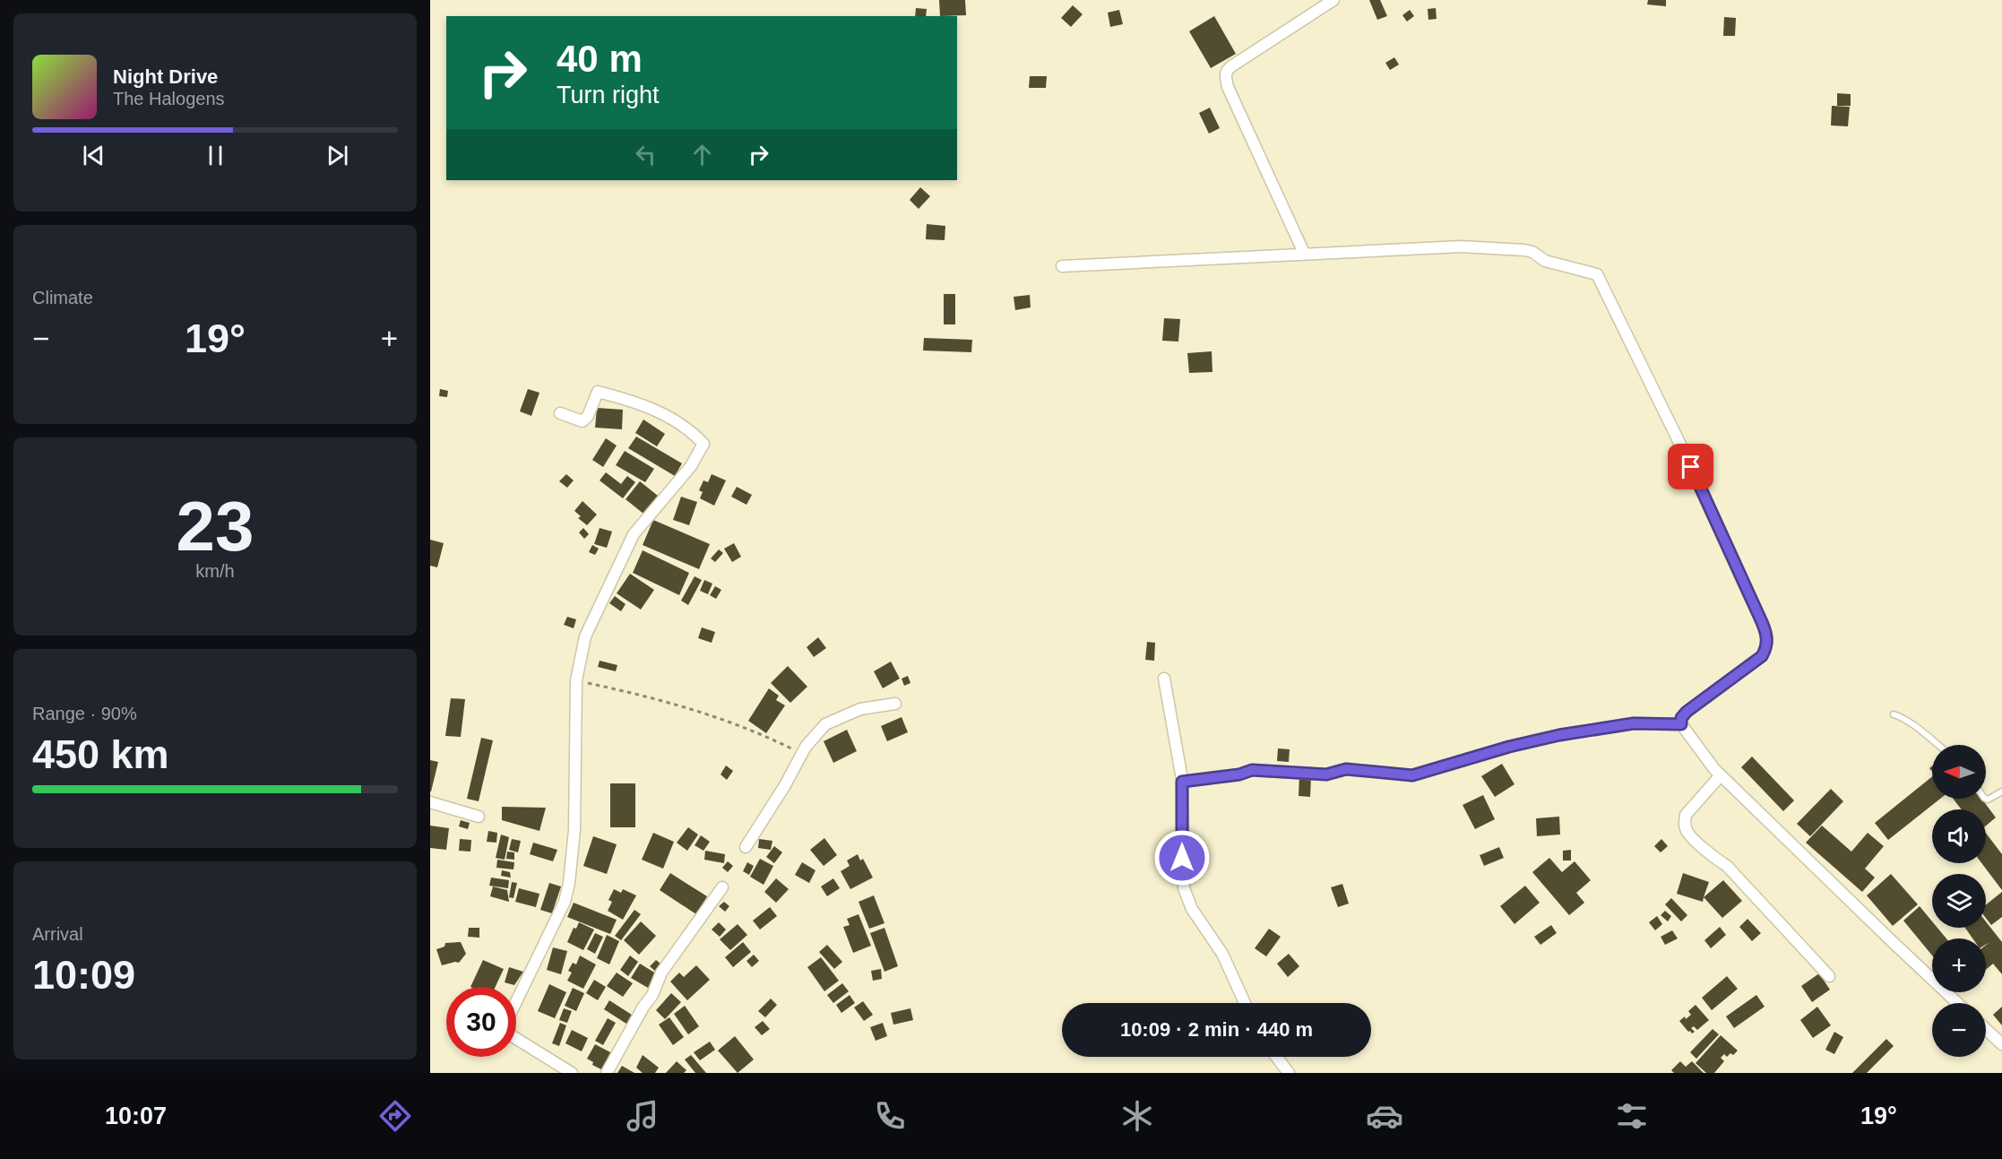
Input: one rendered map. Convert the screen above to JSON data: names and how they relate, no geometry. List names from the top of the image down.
{
  "north": "left",
  "page": {
    "turn": ["40 m", "Turn right"],
    "song": ["Night Drive", "The Halogens"],
    "tile": [
      "Climate",
      ["23", "km/h"],
      ["Range · 90%", "450 km"],
      ["Arrival", "10:09"]
    ],
    "heat": ["−", "19°", "+"],
    "map_buttons": ["+", "−"],
    "limit": "30",
    "trip": "10:09 · 2 min · 440 m",
    "tabs": ["10:07", "19°"]
  }
}
